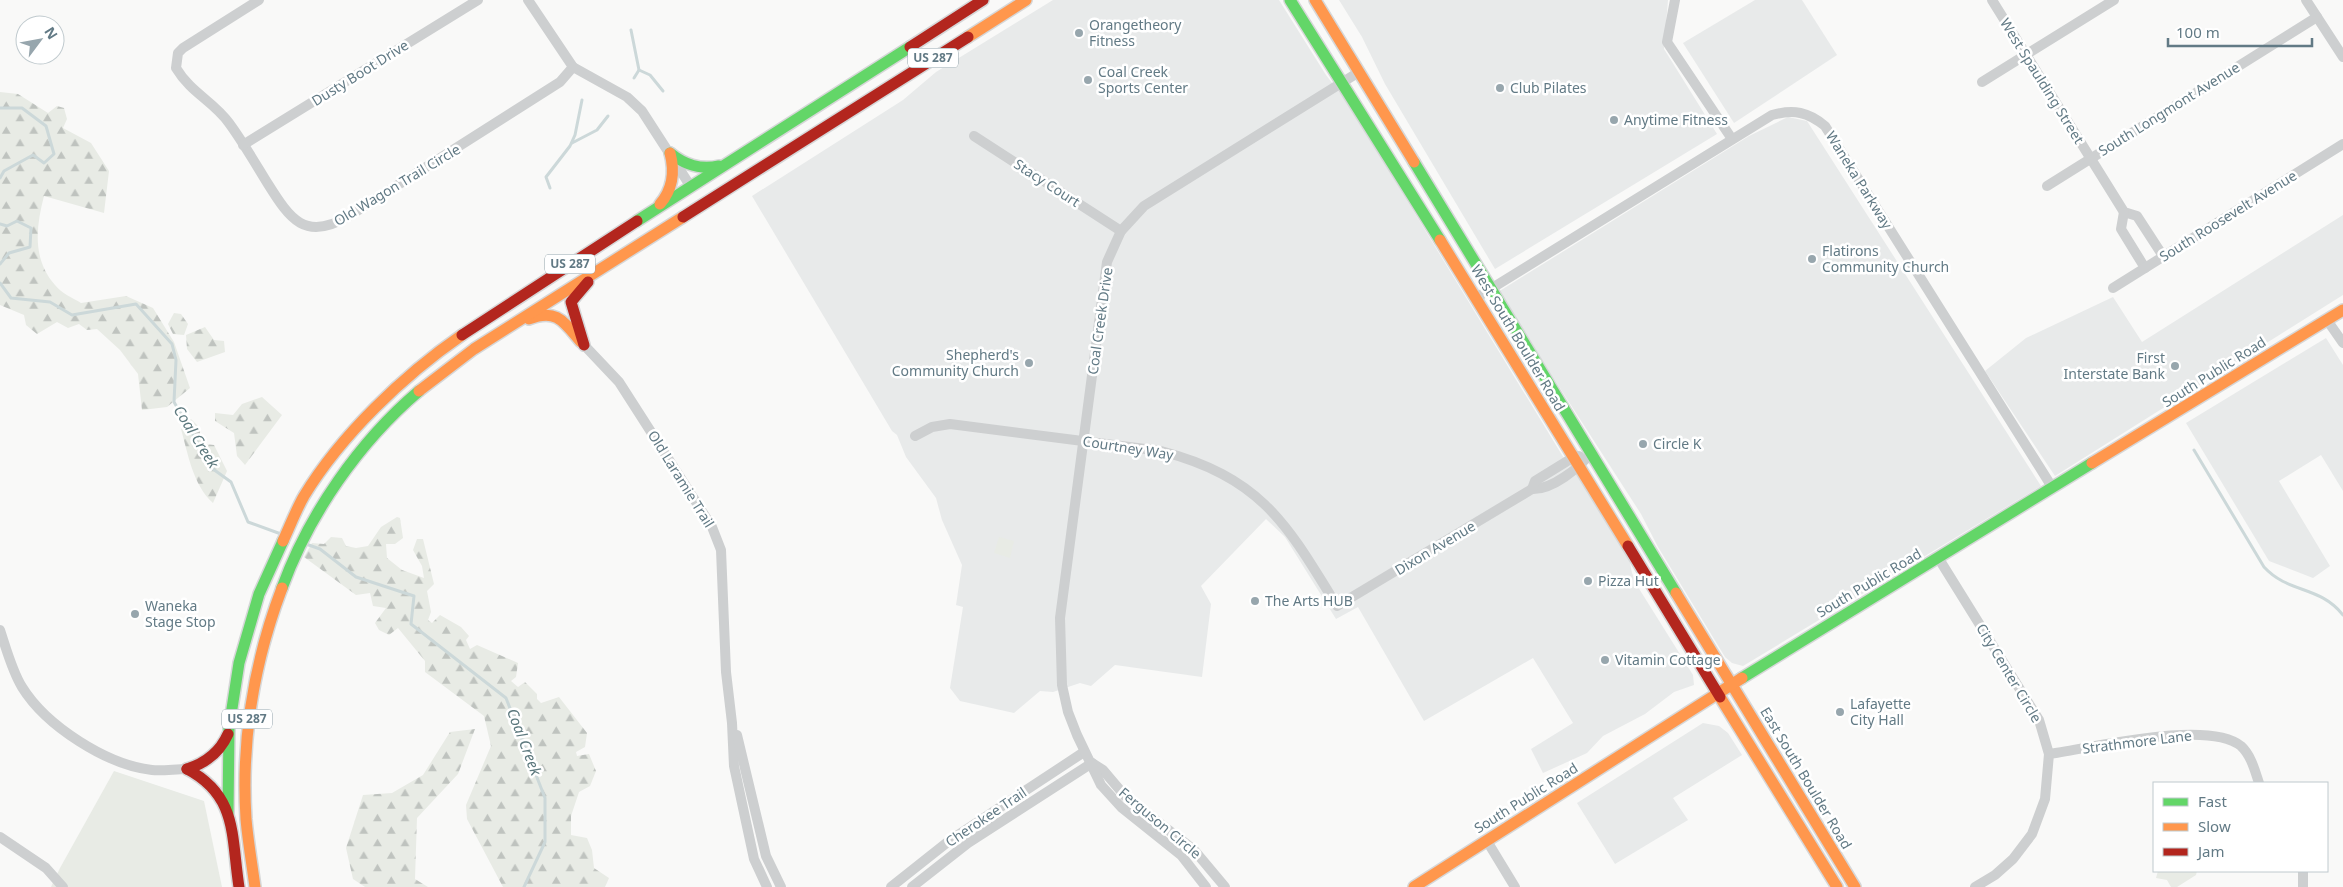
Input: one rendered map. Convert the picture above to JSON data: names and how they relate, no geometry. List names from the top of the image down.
{
  "streets": {
    "main road": [
      "US 287",
      "West South Boulder Road",
      "South Public Road",
      "East South Boulder Road"
    ],
    "street": [
      "Dusty Boot Drive",
      "West Spaulding Street",
      "South Longmont Avenue",
      "Waneka Parkway",
      "Stacy Court",
      "Old Wagon Trail Circle",
      "South Roosevelt Avenue",
      "Coal Creek Drive",
      "Courtney Way",
      "Old Laramie Trail",
      "Dixon Avenue",
      "City Center Circle",
      "Strathmore Lane",
      "Cherokee Trail",
      "Ferguson Circle"
    ]
  },
  "crossings": [
    ["Dusty Boot Drive", "Old Wagon Trail Circle"],
    ["West Spaulding Street", "South Longmont Avenue"],
    ["West Spaulding Street", "South Roosevelt Avenue"],
    ["Waneka Parkway", "West South Boulder Road"],
    ["Waneka Parkway", "South Public Road"],
    ["Stacy Court", "Coal Creek Drive"],
    ["Coal Creek Drive", "West South Boulder Road"],
    ["Coal Creek Drive", "Courtney Way"],
    ["Coal Creek Drive", "Ferguson Circle"],
    ["West South Boulder Road", "South Public Road"],
    ["West South Boulder Road", "Dixon Avenue"],
    ["West South Boulder Road", "East South Boulder Road"],
    ["South Public Road", "City Center Circle"],
    ["South Public Road", "East South Boulder Road"],
    ["Courtney Way", "Dixon Avenue"],
    ["City Center Circle", "Strathmore Lane"],
    ["Cherokee Trail", "Ferguson Circle"]
  ],
  "water": ["Coal Creek"],
  "places": [
    "Orangetheory Fitness",
    "Coal Creek Sports Center",
    "Club Pilates",
    "Anytime Fitness",
    "Flatirons Community Church",
    "Shepherd's Community Church",
    "First Interstate Bank",
    "Circle K",
    "Pizza Hut",
    "The Arts HUB",
    "Waneka Stage Stop",
    "Vitamin Cottage",
    "Lafayette City Hall"
  ],
  "legend": ["Fast", "Slow", "Jam"],
  "scale_bar": "100 m",
  "north": "top right"
}
